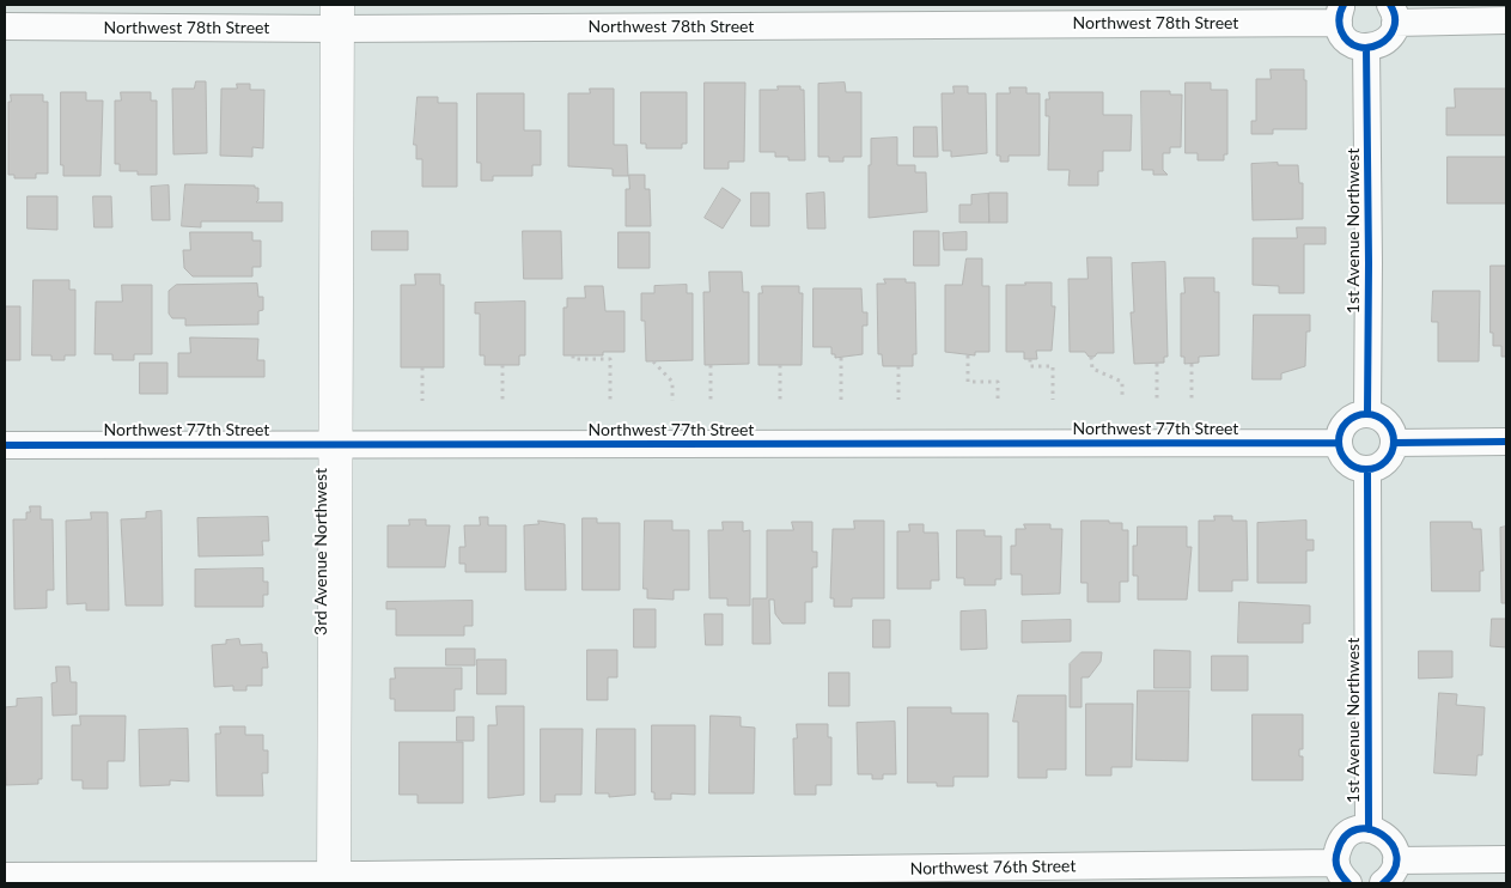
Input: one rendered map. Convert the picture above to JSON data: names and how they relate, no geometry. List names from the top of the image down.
{
  "streets": {
    "street": [
      "Northwest 78th Street",
      "1st Avenue Northwest",
      "Northwest 77th Street",
      "3rd Avenue Northwest",
      "Northwest 76th Street"
    ]
  },
  "crossings": [
    ["Northwest 78th Street", "3rd Avenue Northwest"],
    ["1st Avenue Northwest", "Northwest 77th Street"],
    ["Northwest 77th Street", "3rd Avenue Northwest"],
    ["3rd Avenue Northwest", "Northwest 76th Street"]
  ]
}
